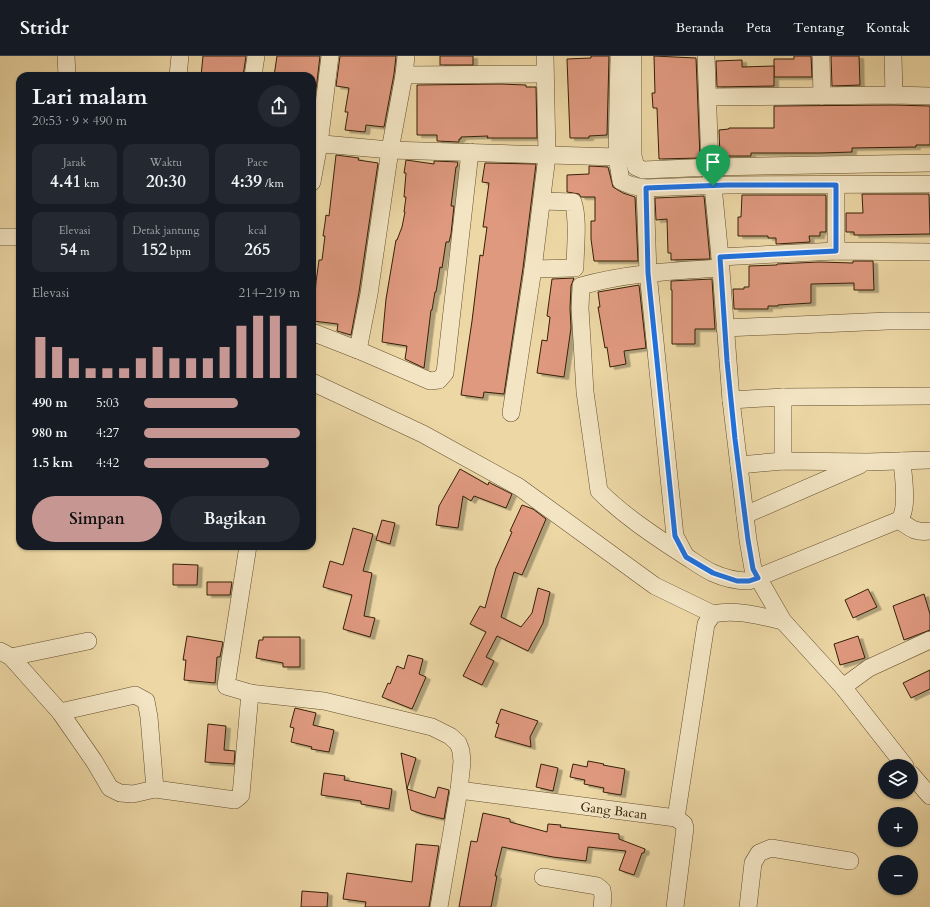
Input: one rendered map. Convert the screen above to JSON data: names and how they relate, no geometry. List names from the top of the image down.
{
  "streets": {
    "street": ["Gang Bacan"]
  },
  "page": {
    "header": "Stridr",
    "nav": [
      "Beranda",
      "Peta",
      "Tentang",
      "Kontak"
    ],
    "heading": ["Lari malam", "20:53 · 9 × 490 m"],
    "stats": [
      ["Jarak", "4.41 km"],
      ["Waktu", "20:30"],
      ["Pace", "4:39 /km"],
      ["Elevasi", "54 m"],
      ["Detak jantung", "152 bpm"],
      ["kcal", "265"]
    ],
    "chart": ["Elevasi", "214–219 m"],
    "list": [
      {
        "name": "490 m",
        "note": "5:03"
      },
      {
        "name": "980 m",
        "note": "4:27"
      },
      {
        "name": "1.5 km",
        "note": "4:42"
      }
    ],
    "buttons": ["Simpan", "Bagikan"],
    "map_buttons": ["+", "−"]
  }
}
